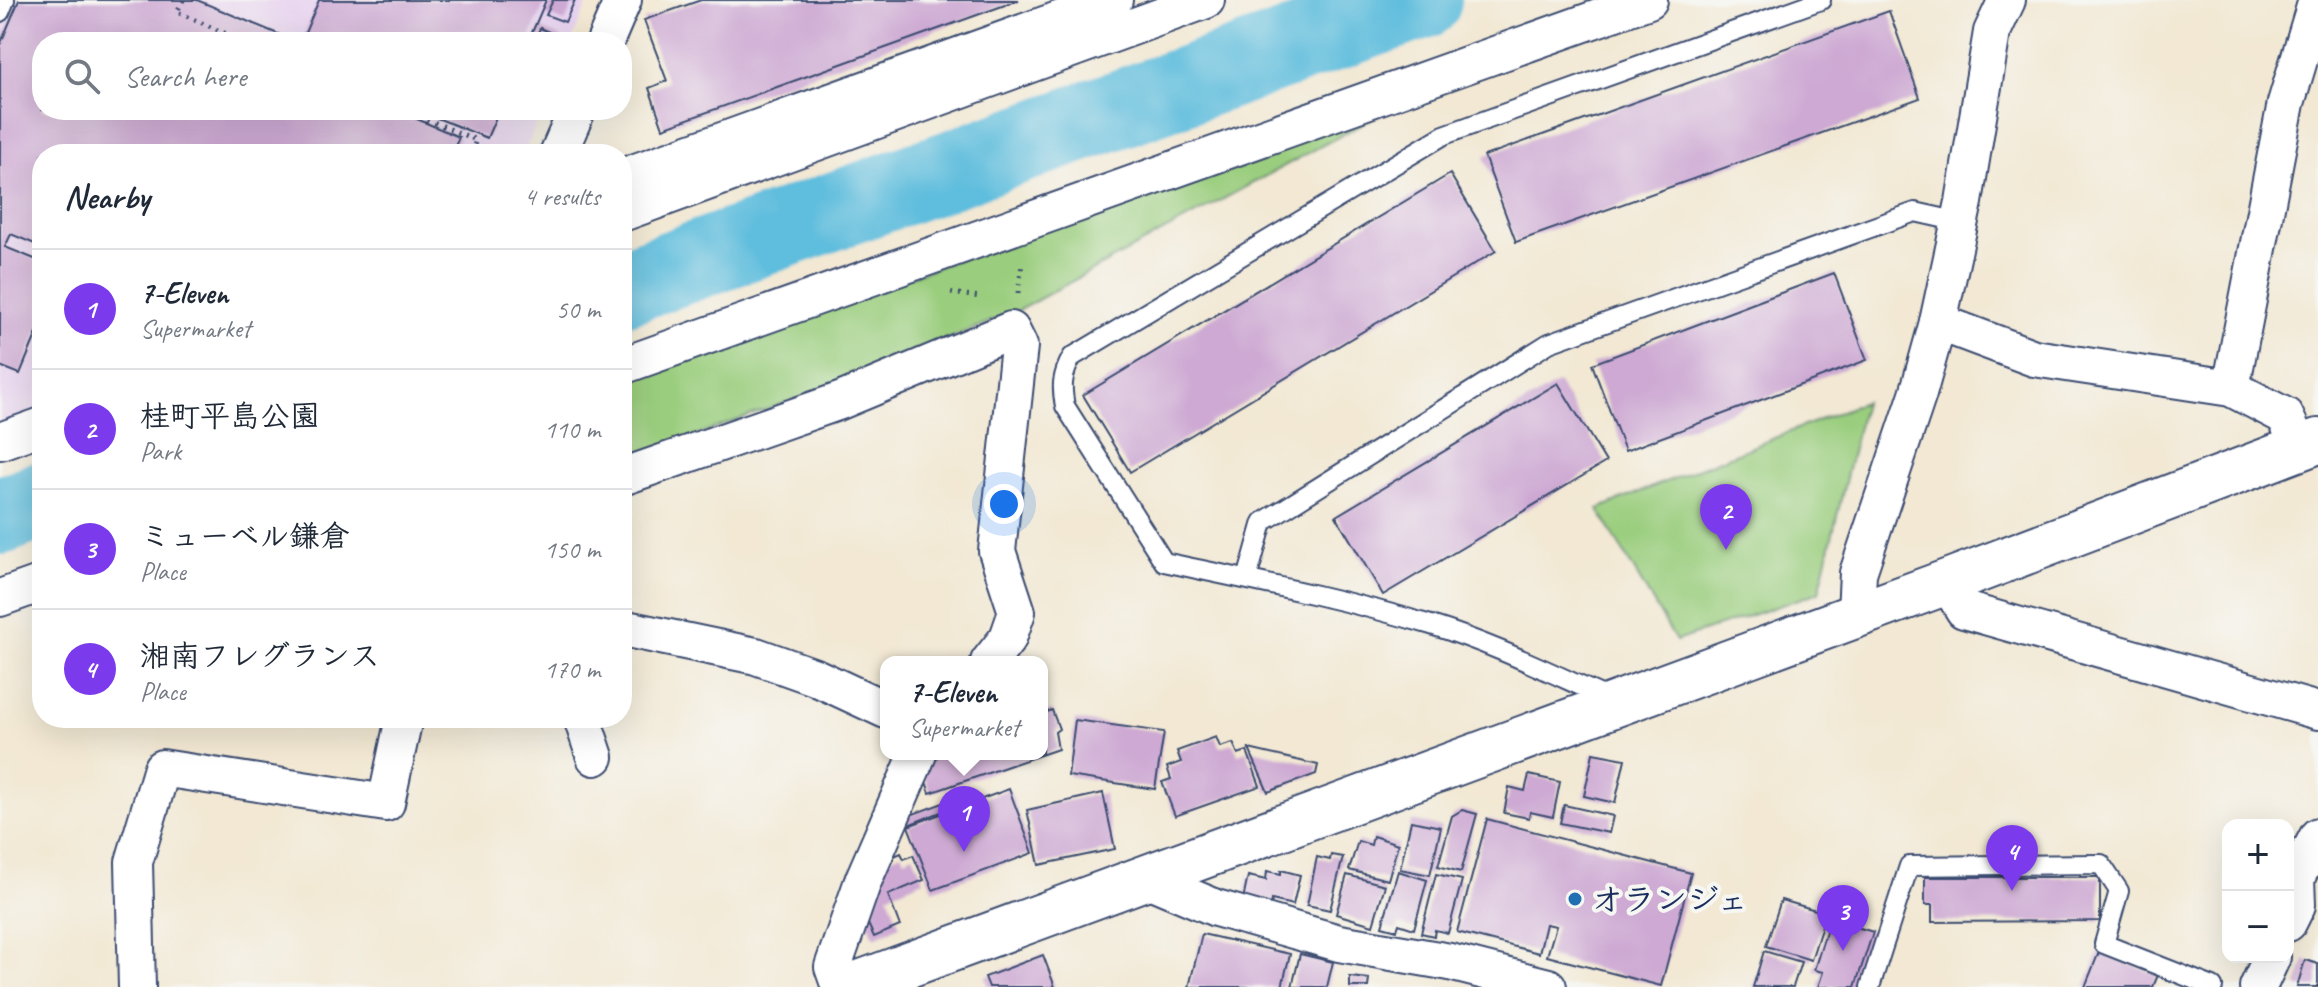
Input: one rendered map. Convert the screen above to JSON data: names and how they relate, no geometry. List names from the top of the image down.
{
  "places": ["オランジェ"],
  "page": {
    "search": "Search here",
    "heading": ["Nearby", "4 results"],
    "list": [
      {
        "mark": "1",
        "name": "7-Eleven",
        "note": "Supermarket",
        "value": "50 m"
      },
      {
        "mark": "2",
        "name": "桂町平島公園",
        "note": "Park",
        "value": "110 m"
      },
      {
        "mark": "3",
        "name": "ミューベル鎌倉",
        "note": "Place",
        "value": "150 m"
      },
      {
        "mark": "4",
        "name": "湘南フレグランス",
        "note": "Place",
        "value": "170 m"
      }
    ],
    "pins": [
      "2",
      "1",
      "4",
      "3"
    ],
    "popup": ["7-Eleven", "Supermarket"],
    "map_buttons": ["+", "−"]
  }
}
